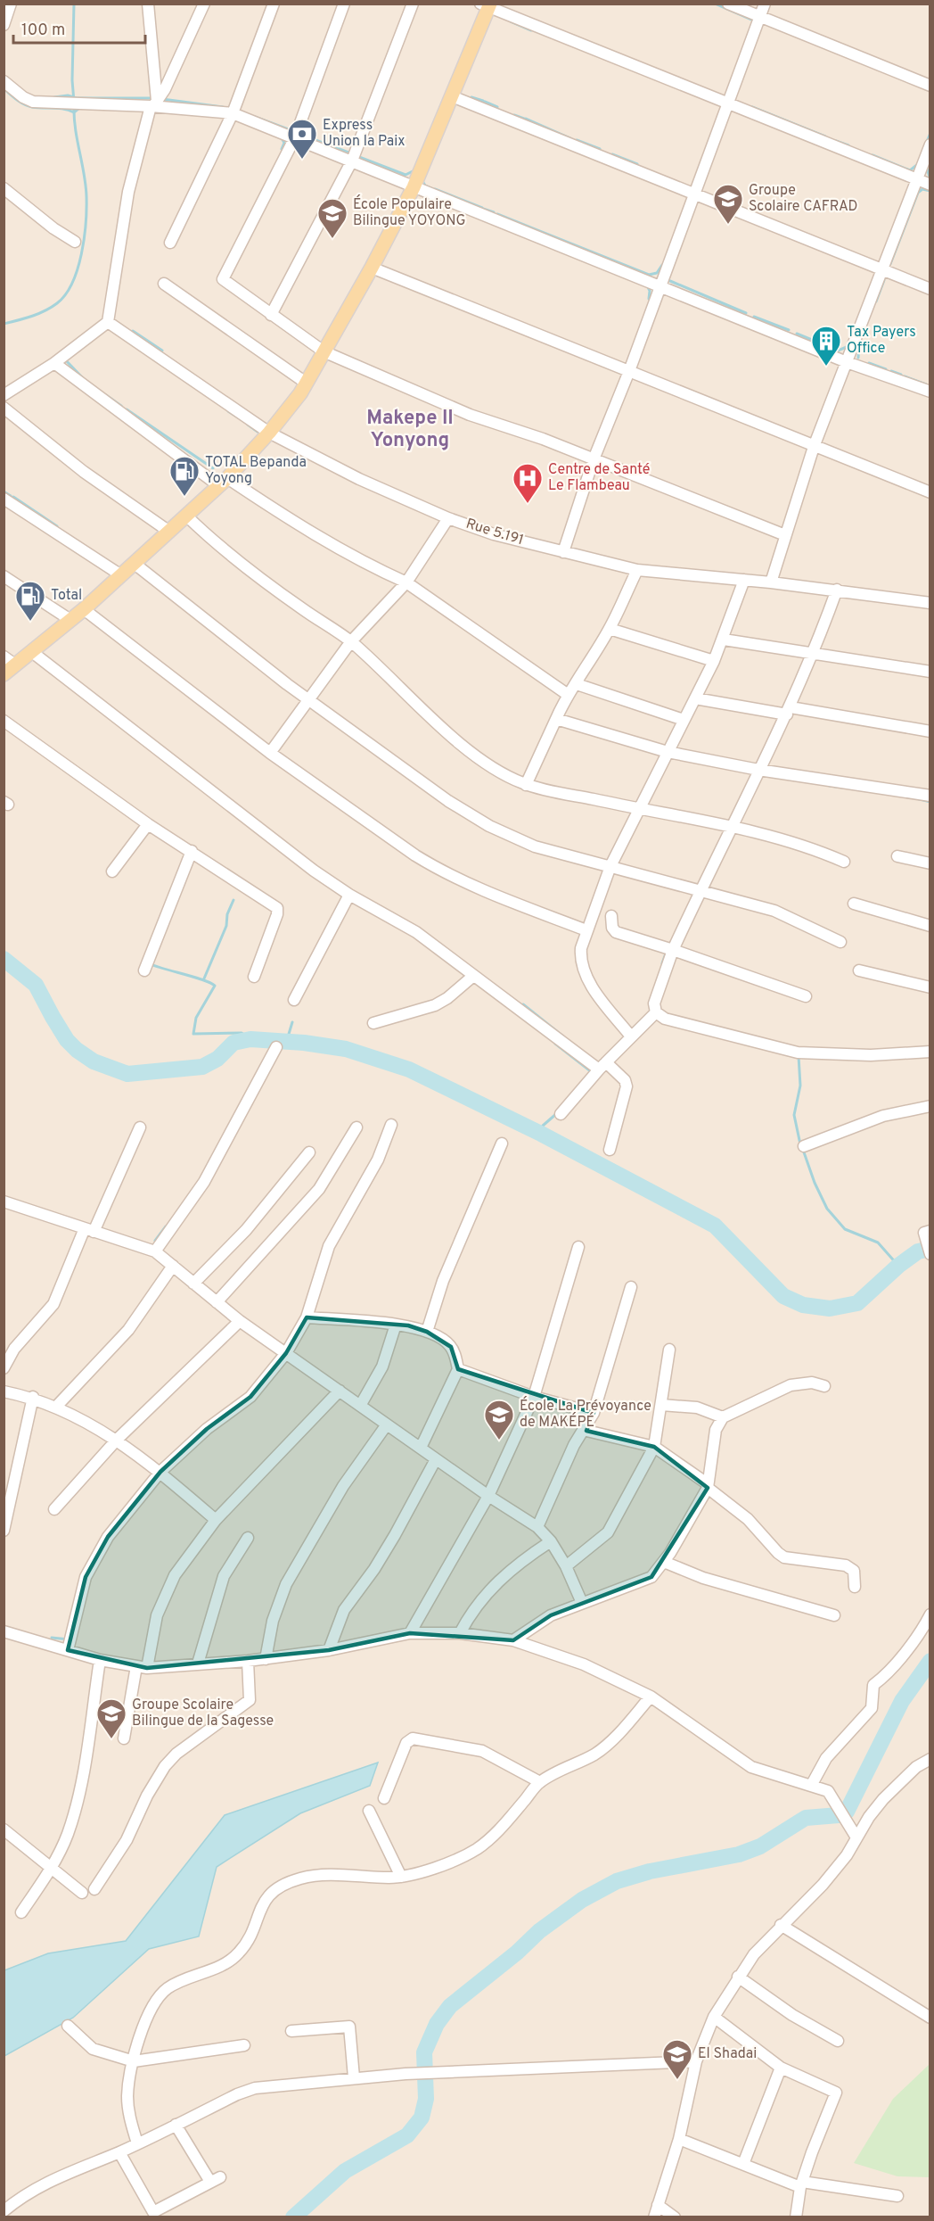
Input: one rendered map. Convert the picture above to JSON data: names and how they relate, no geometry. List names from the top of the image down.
{
  "streets": {
    "street": ["Rue 5.191"]
  },
  "districts": ["Makepe II Yonyong"],
  "places": {
    "bank": ["Express Union la Paix"],
    "school or university": [
      "Groupe Scolaire CAFRAD",
      "École Populaire Bilingue YOYONG",
      "École La Prévoyance de MAKÉPÉ",
      "Groupe Scolaire Bilingue de la Sagesse",
      "El Shadai"
    ],
    "building": ["Tax Payers Office"],
    "fuel station": ["TOTAL Bepanda Yoyong", "Total"],
    "hospital": ["Centre de Santé Le Flambeau"]
  },
  "scale_bar": "100 m"
}
